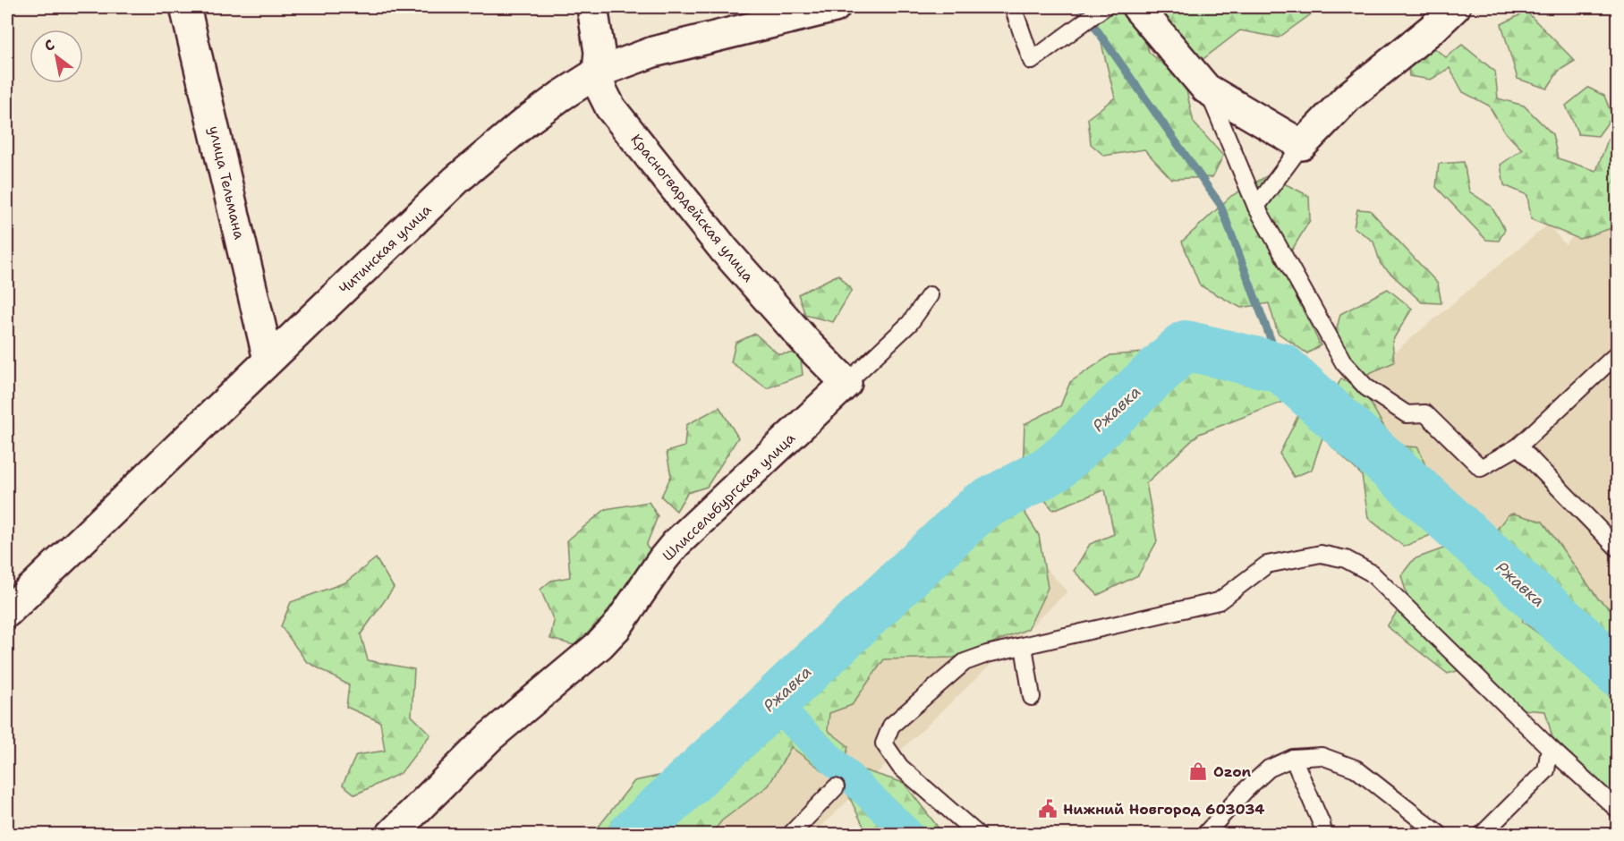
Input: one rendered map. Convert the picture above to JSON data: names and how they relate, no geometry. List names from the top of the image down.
{
  "streets": {
    "street": [
      "улица Тельмана",
      "Красногвардейская улица",
      "Читинская улица",
      "Шлиссельбургская улица"
    ]
  },
  "crossings": [
    ["улица Тельмана", "Читинская улица"],
    ["Красногвардейская улица", "Читинская улица"],
    ["Красногвардейская улица", "Шлиссельбургская улица"]
  ],
  "water": ["Ржавка"],
  "places": {
    "shop": ["Ozon"],
    "public building": ["Нижний Новгород 603034"]
  },
  "north": "top left"
}
